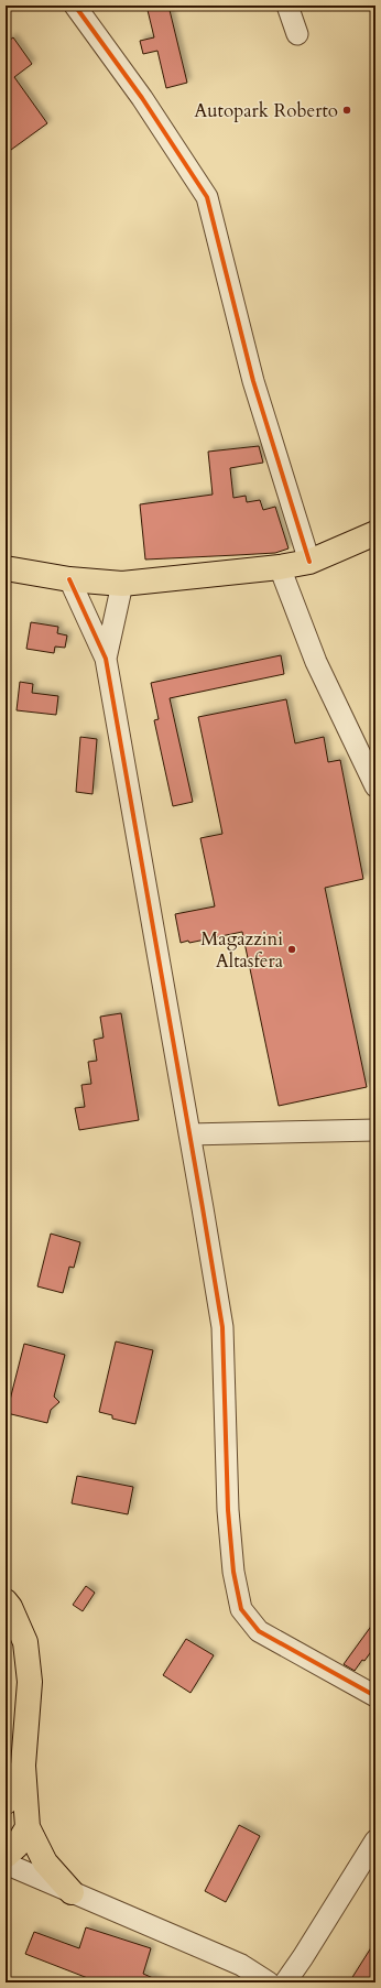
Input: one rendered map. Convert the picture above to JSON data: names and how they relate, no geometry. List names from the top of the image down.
{
  "places": ["Autopark Roberto", "Magazzini Altasfera"]
}
